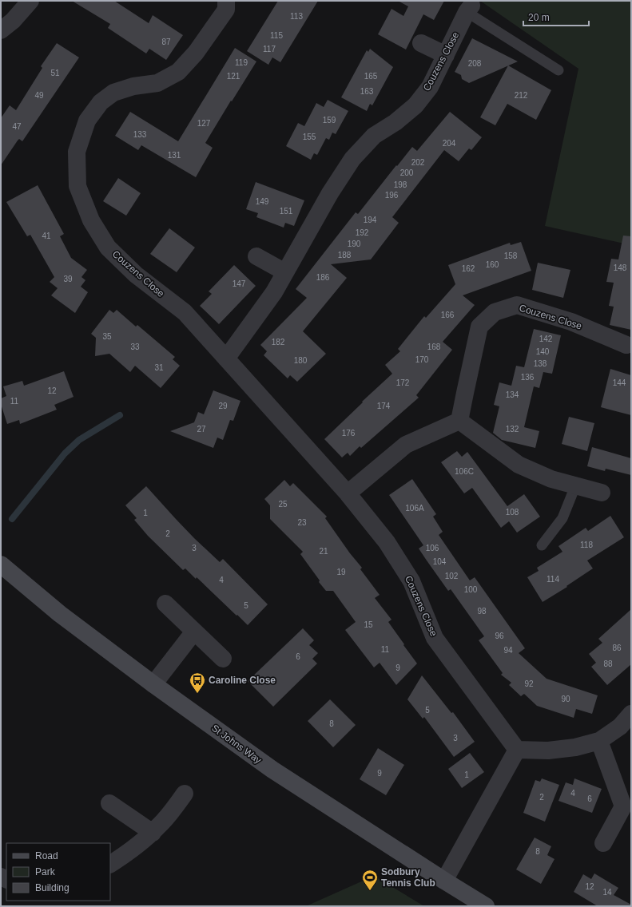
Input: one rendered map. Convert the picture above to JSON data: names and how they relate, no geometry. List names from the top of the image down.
{
  "streets": {
    "street": ["Couzens Close", "St Johns Way"]
  },
  "places": {
    "bus stop": ["Caroline Close"],
    "sports": ["Sodbury Tennis Club"]
  },
  "house_numbers": [
    "113",
    "115",
    "87",
    "117",
    "119",
    "208",
    "51",
    "121",
    "165",
    "163",
    "49",
    "212",
    "159",
    "127",
    "47",
    "133",
    "155",
    "204",
    "131",
    "202",
    "200",
    "198",
    "196",
    "149",
    "151",
    "194",
    "192",
    "41",
    "190",
    "188",
    "158",
    "160",
    "148",
    "162",
    "186",
    "39",
    "147",
    "166",
    "35",
    "142",
    "182",
    "33",
    "168",
    "140",
    "170",
    "180",
    "138",
    "31",
    "136",
    "172",
    "144",
    "12",
    "134",
    "11",
    "29",
    "174",
    "27",
    "132",
    "176",
    "106C",
    "25",
    "106A",
    "108",
    "1",
    "23",
    "2",
    "118",
    "3",
    "106",
    "21",
    "104",
    "19",
    "102",
    "114",
    "4",
    "100",
    "5",
    "98",
    "15",
    "96",
    "86",
    "11",
    "94",
    "6",
    "88",
    "9",
    "92",
    "90",
    "5",
    "8",
    "3",
    "9",
    "1",
    "4",
    "2",
    "6",
    "8",
    "12",
    "14"
  ],
  "legend": ["Road", "Park", "Building"],
  "scale_bar": "20 m"
}
